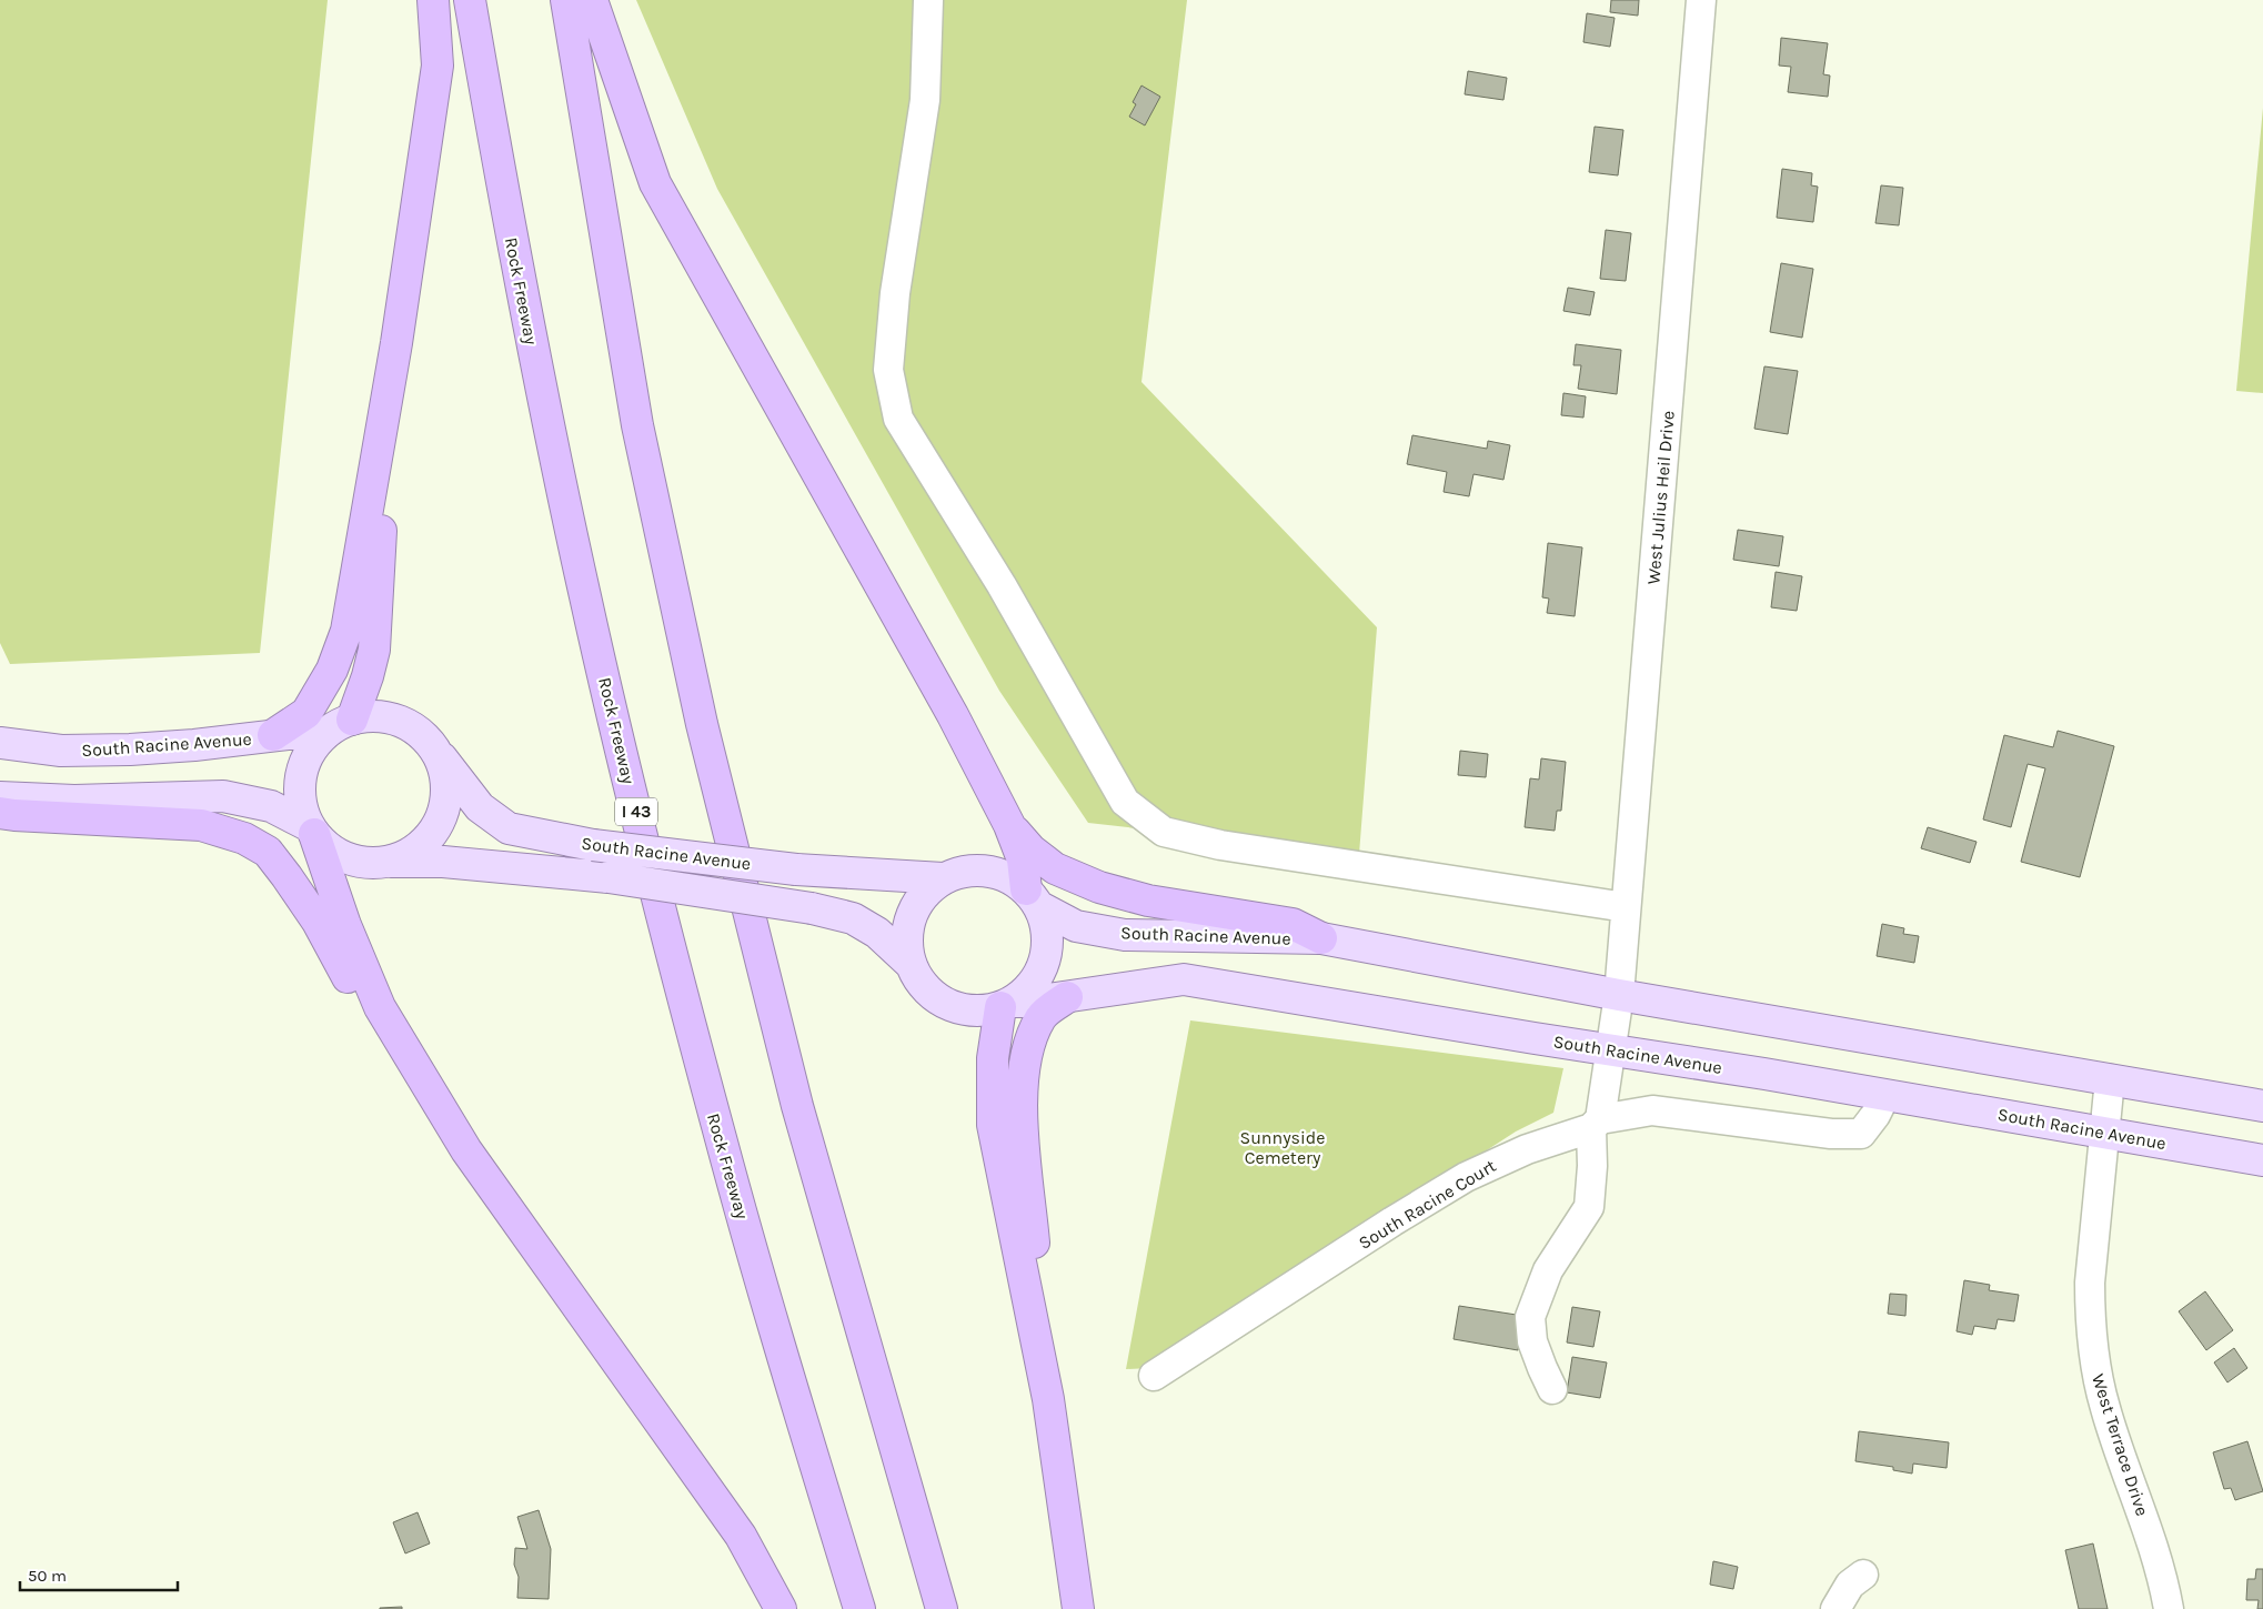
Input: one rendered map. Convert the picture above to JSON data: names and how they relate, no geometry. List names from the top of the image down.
{
  "streets": {
    "highway": ["Rock Freeway", "I 43"],
    "main road": ["South Racine Avenue"],
    "street": ["West Julius Heil Drive", "South Racine Court", "West Terrace Drive"]
  },
  "crossings": [
    ["West Julius Heil Drive", "South Racine Avenue"],
    ["South Racine Avenue", "South Racine Court"],
    ["South Racine Avenue", "West Terrace Drive"]
  ],
  "parks": ["Sunnyside Cemetery"],
  "scale_bar": "50 m"
}
